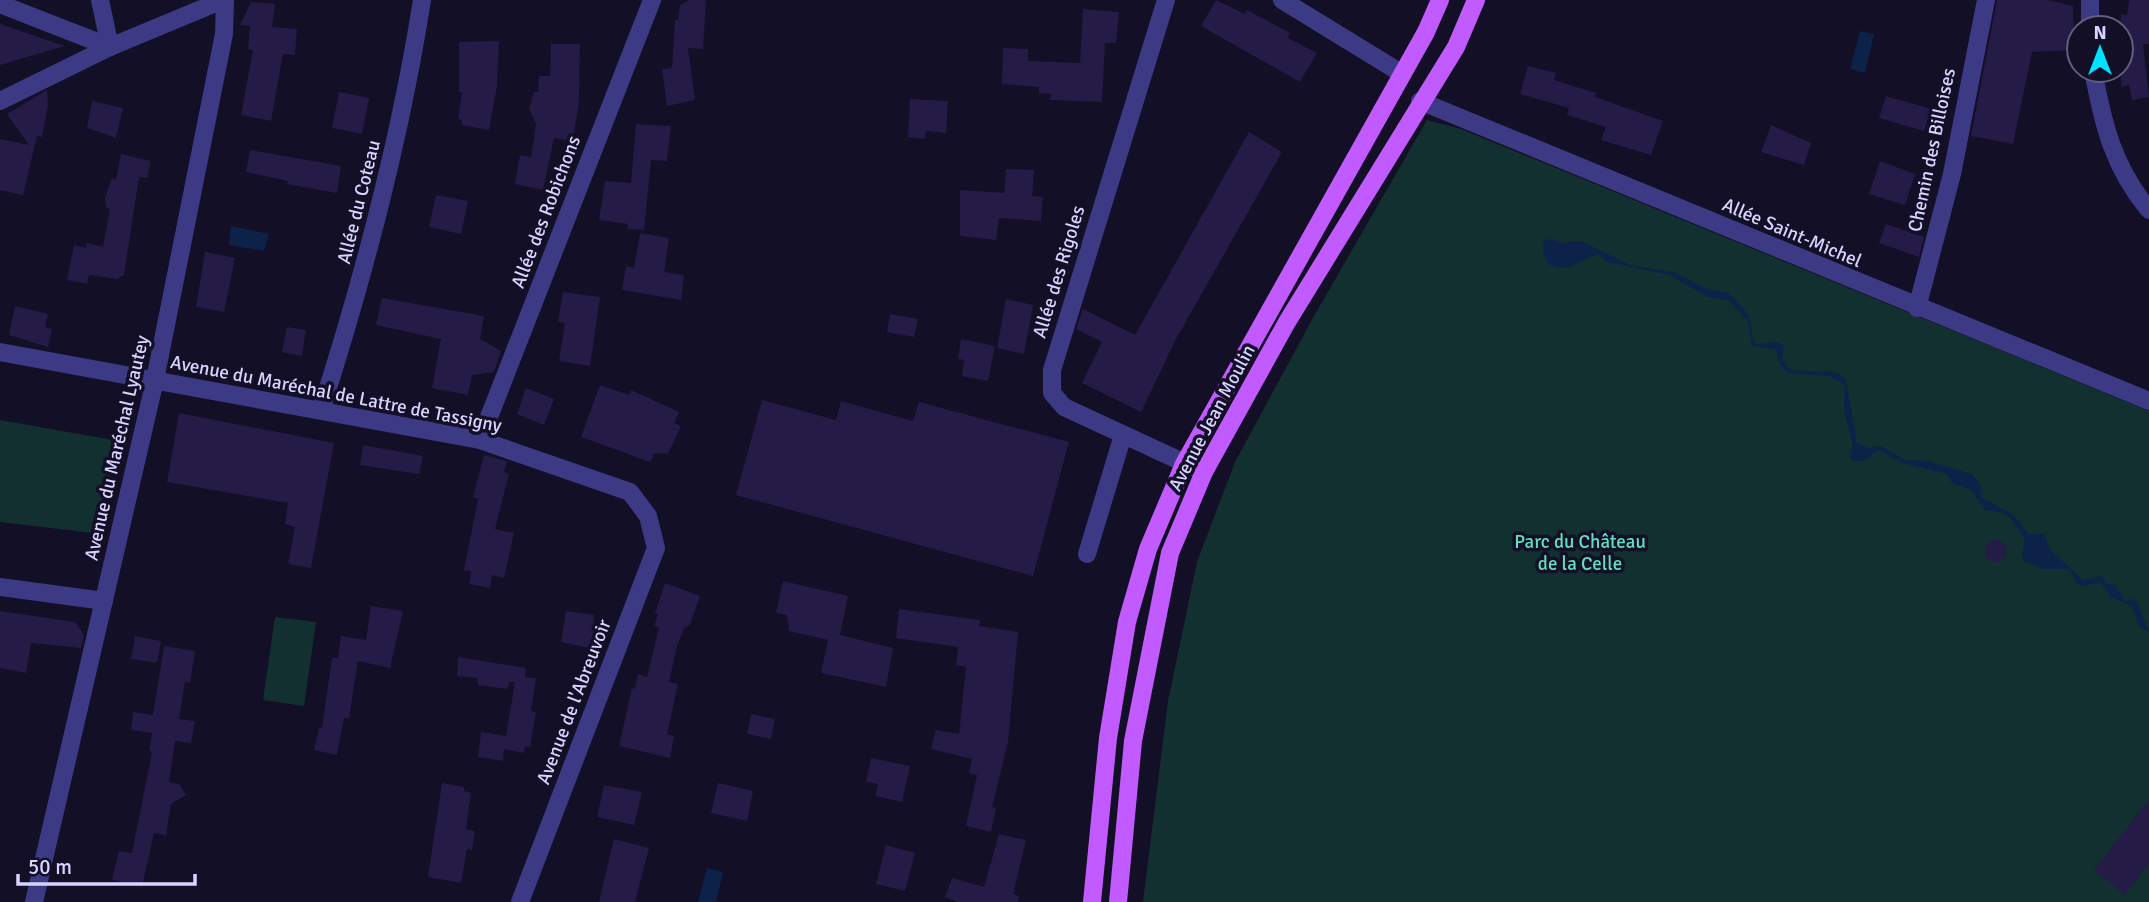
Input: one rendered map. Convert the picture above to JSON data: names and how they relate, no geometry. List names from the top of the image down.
{
  "streets": {
    "main road": ["Avenue Jean Moulin"],
    "street": [
      "Chemin des Billoises",
      "Allée du Coteau",
      "Allée des Robichons",
      "Allée Saint-Michel",
      "Allée des Rigoles",
      "Avenue du Maréchal de Lattre de Tassigny",
      "Avenue du Maréchal Lyautey",
      "Avenue de l'Abreuvoir"
    ]
  },
  "crossings": [
    ["Chemin des Billoises", "Allée Saint-Michel"],
    ["Allée du Coteau", "Avenue du Maréchal de Lattre de Tassigny"],
    ["Allée des Robichons", "Avenue du Maréchal de Lattre de Tassigny"],
    ["Allée Saint-Michel", "Avenue Jean Moulin"],
    ["Allée des Rigoles", "Avenue Jean Moulin"],
    ["Avenue du Maréchal de Lattre de Tassigny", "Avenue du Maréchal Lyautey"],
    ["Avenue du Maréchal de Lattre de Tassigny", "Avenue de l'Abreuvoir"]
  ],
  "parks": ["Parc du Château de la Celle"],
  "scale_bar": "50 m",
  "north": "top"
}
